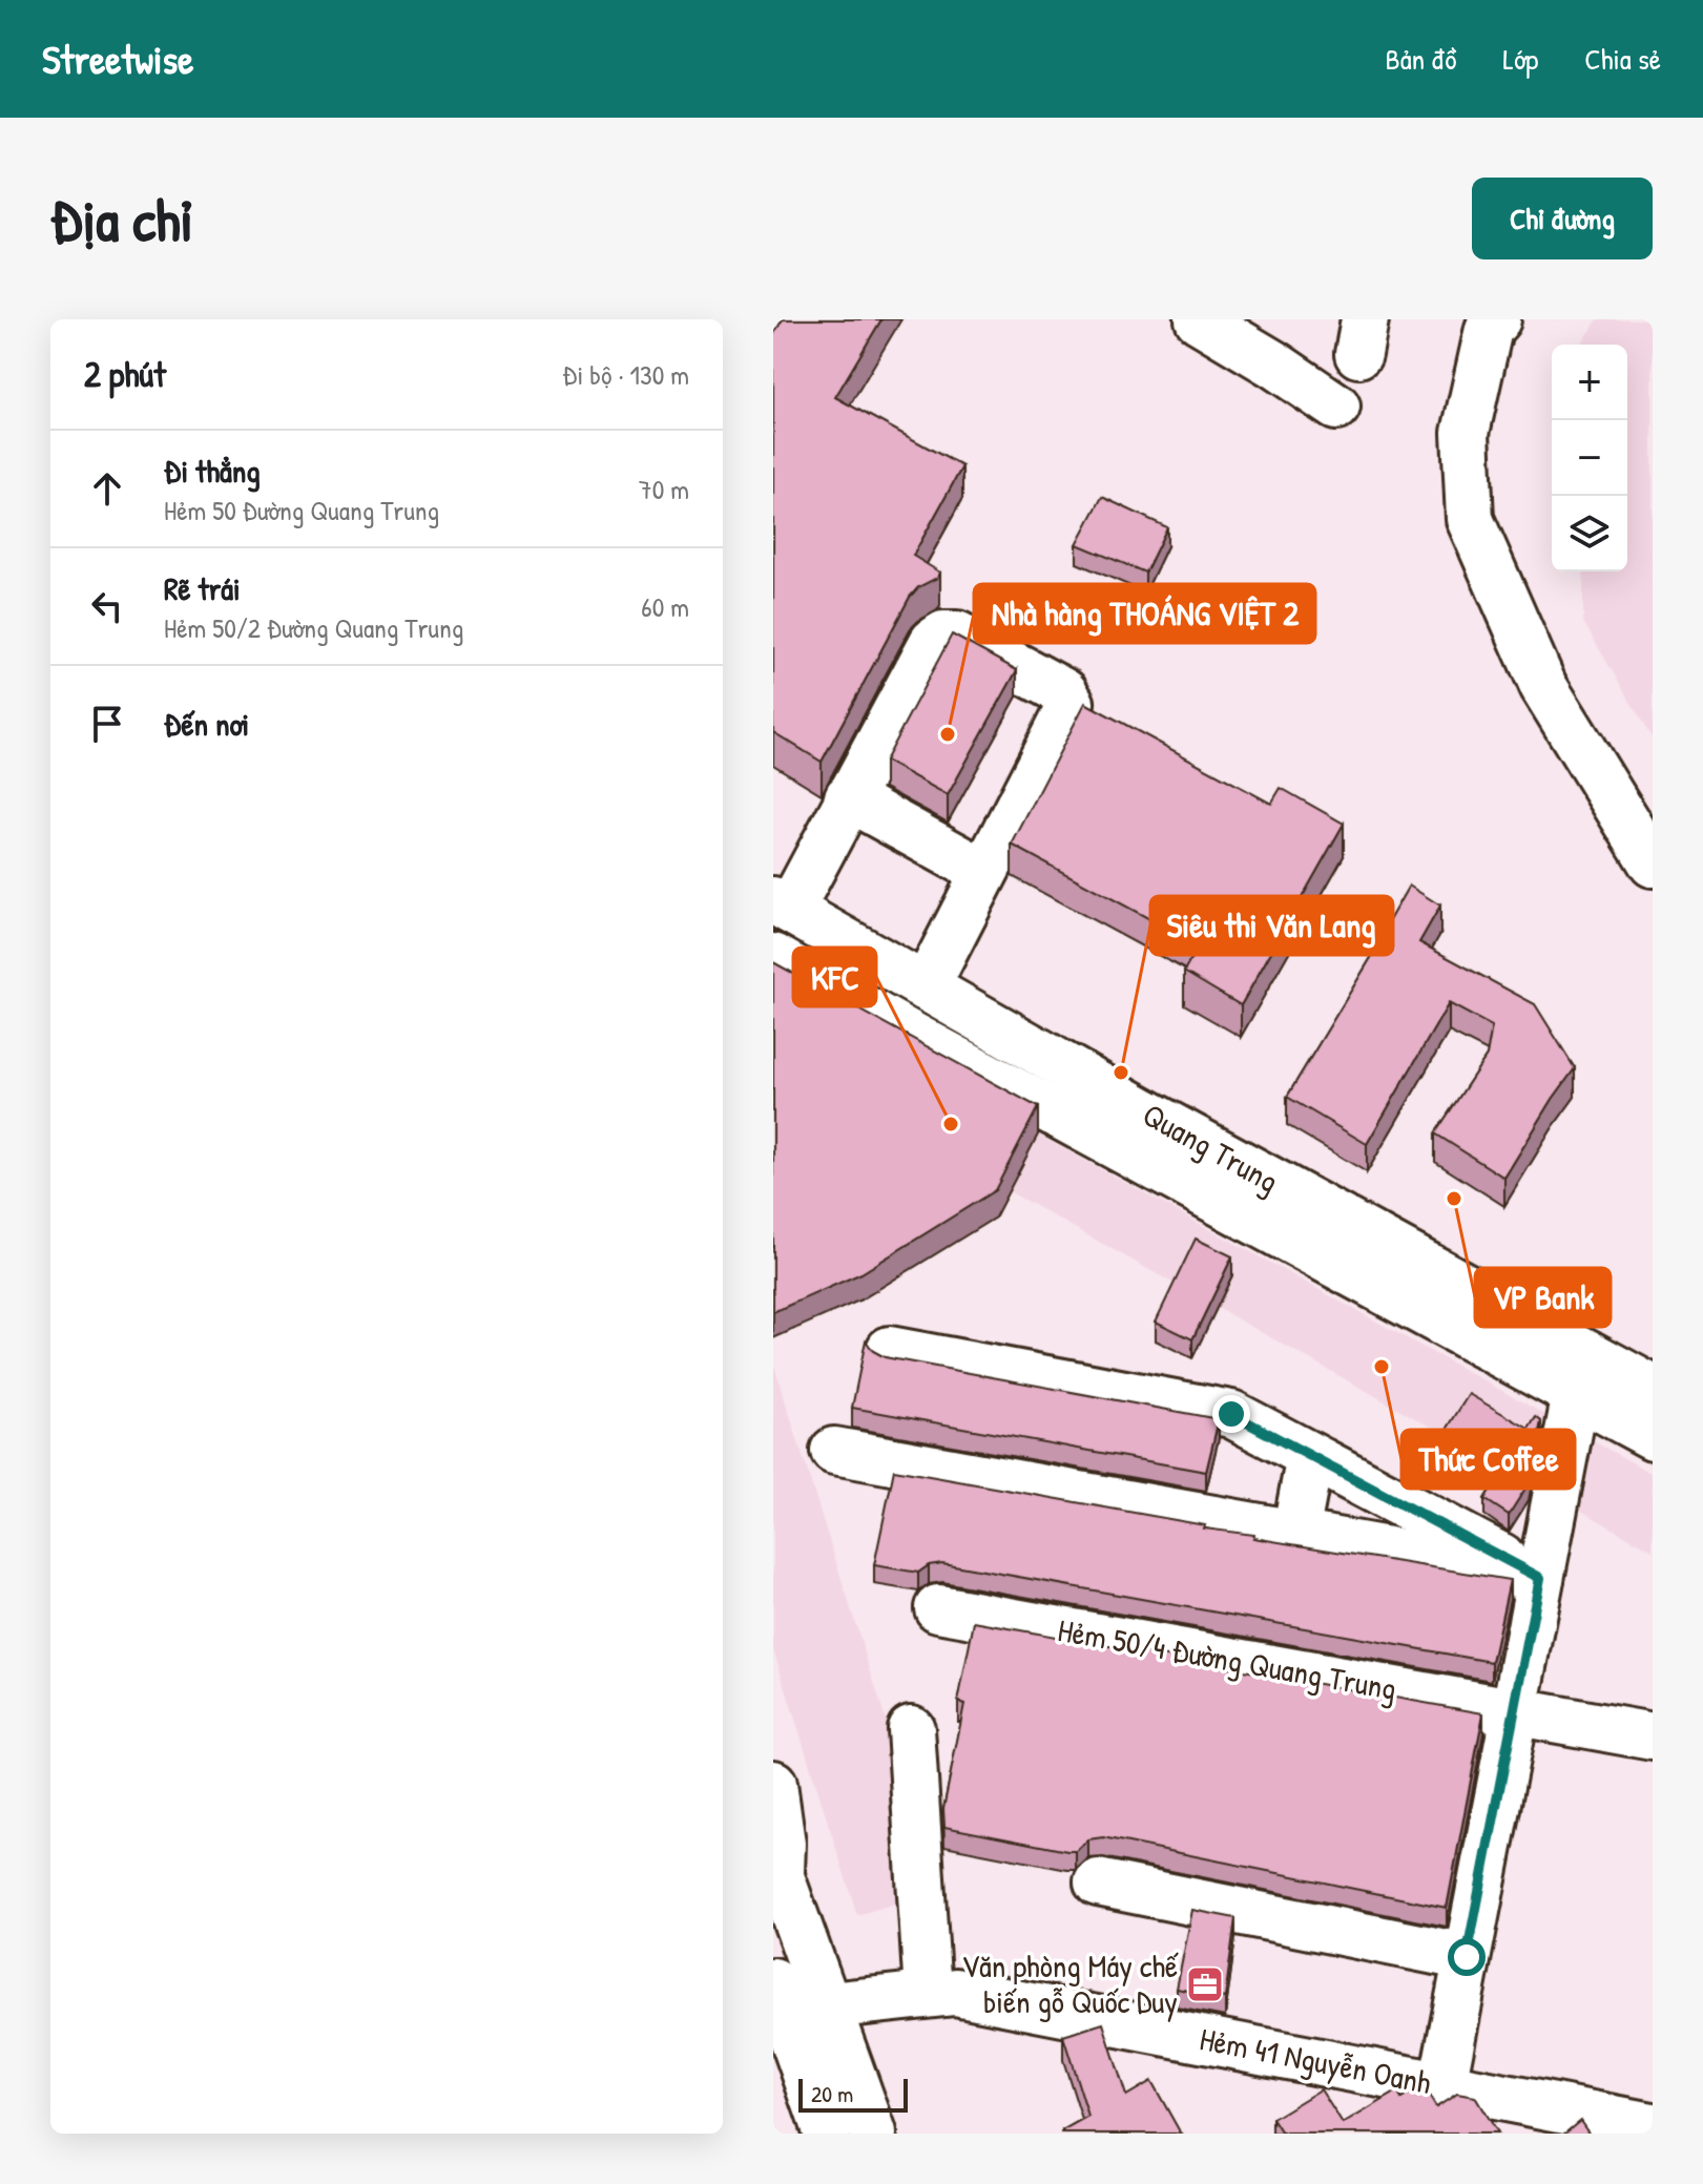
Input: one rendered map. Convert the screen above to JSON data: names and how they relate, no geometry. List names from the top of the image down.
{
  "streets": {
    "street": ["Quang Trung", "Hẻm 50/4 Đường Quang Trung", "Hẻm 41 Nguyễn Oanh"]
  },
  "places": {
    "other": [
      "Nhà hàng THOÁNG VIỆT 2",
      "Siêu thi Văn Lang",
      "KFC",
      "VP Bank",
      "Thức Coffee"
    ],
    "office": ["Văn phòng Máy chế biến gỗ Quốc Duy"]
  },
  "scale_bar": "20 m",
  "page": {
    "header": "Streetwise",
    "nav": ["Bản đồ", "Lớp", "Chia sẻ"],
    "buttons": "Chỉ đường",
    "title": "Địa chỉ",
    "heading": ["2 phút", "Đi bộ · 130 m"],
    "map_buttons": ["+", "−"],
    "list": [
      ["Đi thẳng", "Hẻm 50 Đường Quang Trung", "70 m"],
      ["Rẽ trái", "Hẻm 50/2 Đường Quang Trung", "60 m"],
      "Đến nơi"
    ],
    "scale": "20 m"
  }
}
